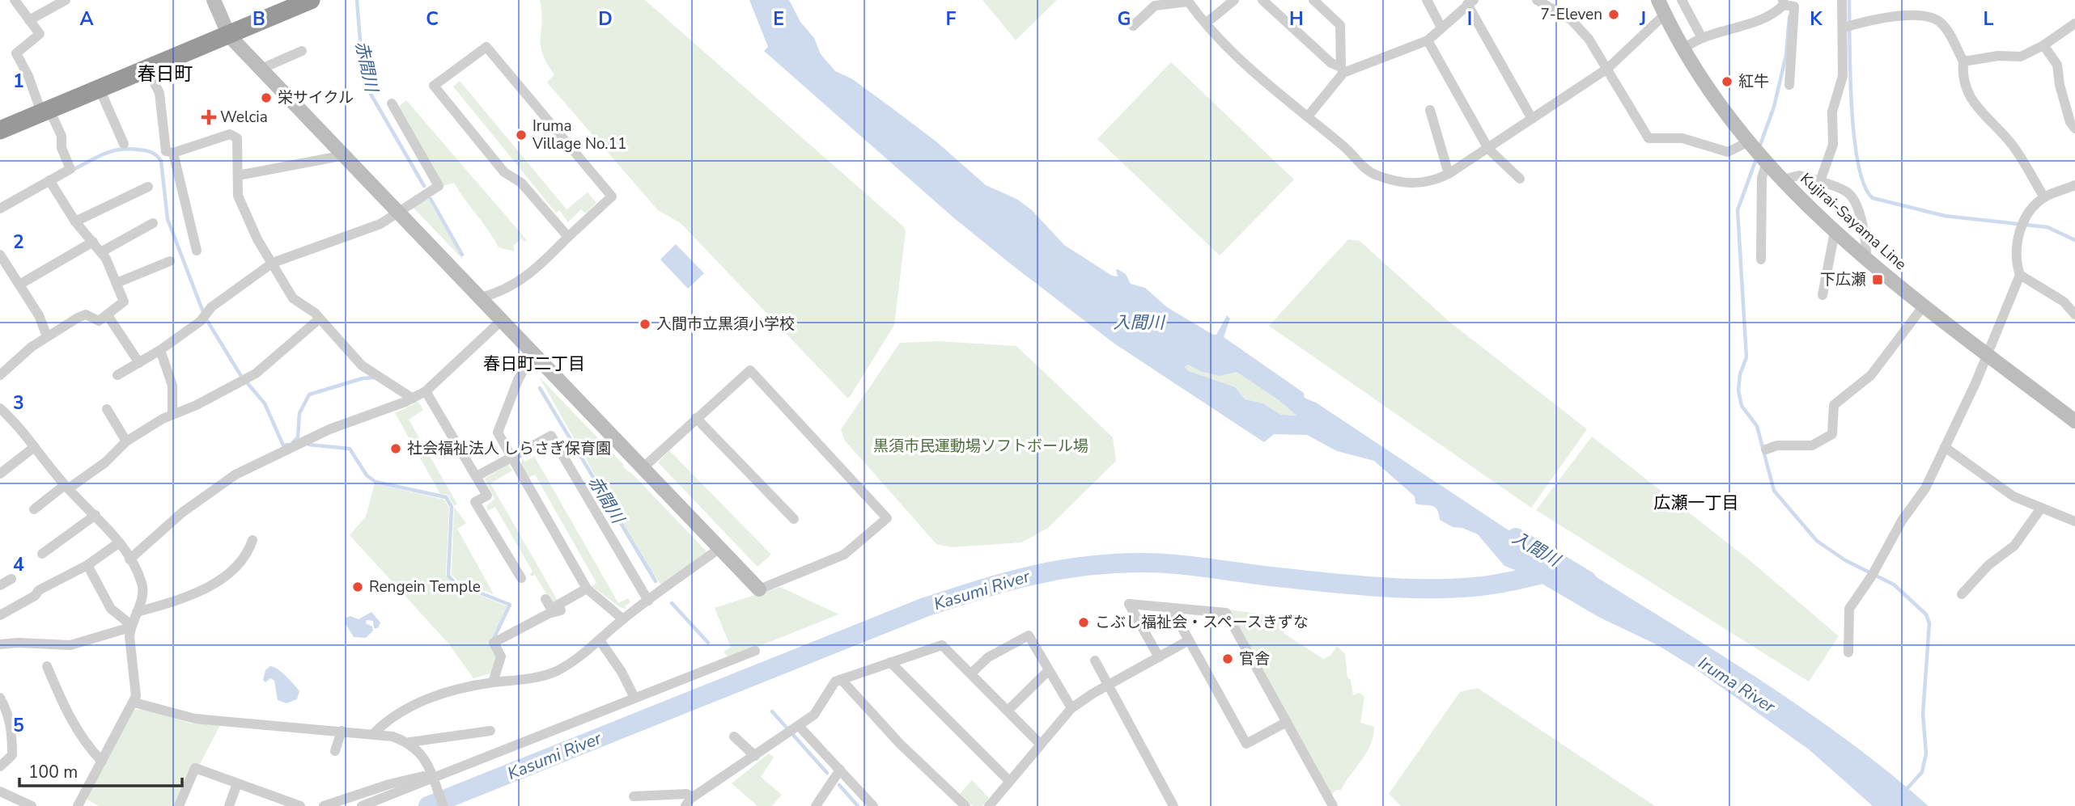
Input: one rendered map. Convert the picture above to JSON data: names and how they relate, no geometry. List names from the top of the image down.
{
  "streets": {
    "street": ["Kujirai-Sayama Line"]
  },
  "districts": ["春日町", "春日町二丁目", "広瀬一丁目"],
  "water": [
    "赤間川",
    "入間川",
    "Kasumi River",
    "Iruma River"
  ],
  "parks": ["黒須市民運動場ソフトボール場"],
  "places": {
    "other": [
      "7-Eleven",
      "紅牛",
      "栄サイクル",
      "Iruma Village No.11",
      "入間市立黒須小学校",
      "社会福祉法人 しらさぎ保育園",
      "Rengein Temple",
      "こぶし福祉会・スペースきずな",
      "官舎"
    ],
    "health": ["Welcia"],
    "transit": ["下広瀬"]
  },
  "scale_bar": "100 m",
  "grid": {
    "columns": [
      "A",
      "B",
      "C",
      "D",
      "E",
      "F",
      "G",
      "H",
      "I",
      "J",
      "K",
      "L"
    ],
    "rows": [
      "1",
      "2",
      "3",
      "4",
      "5"
    ]
  }
}
